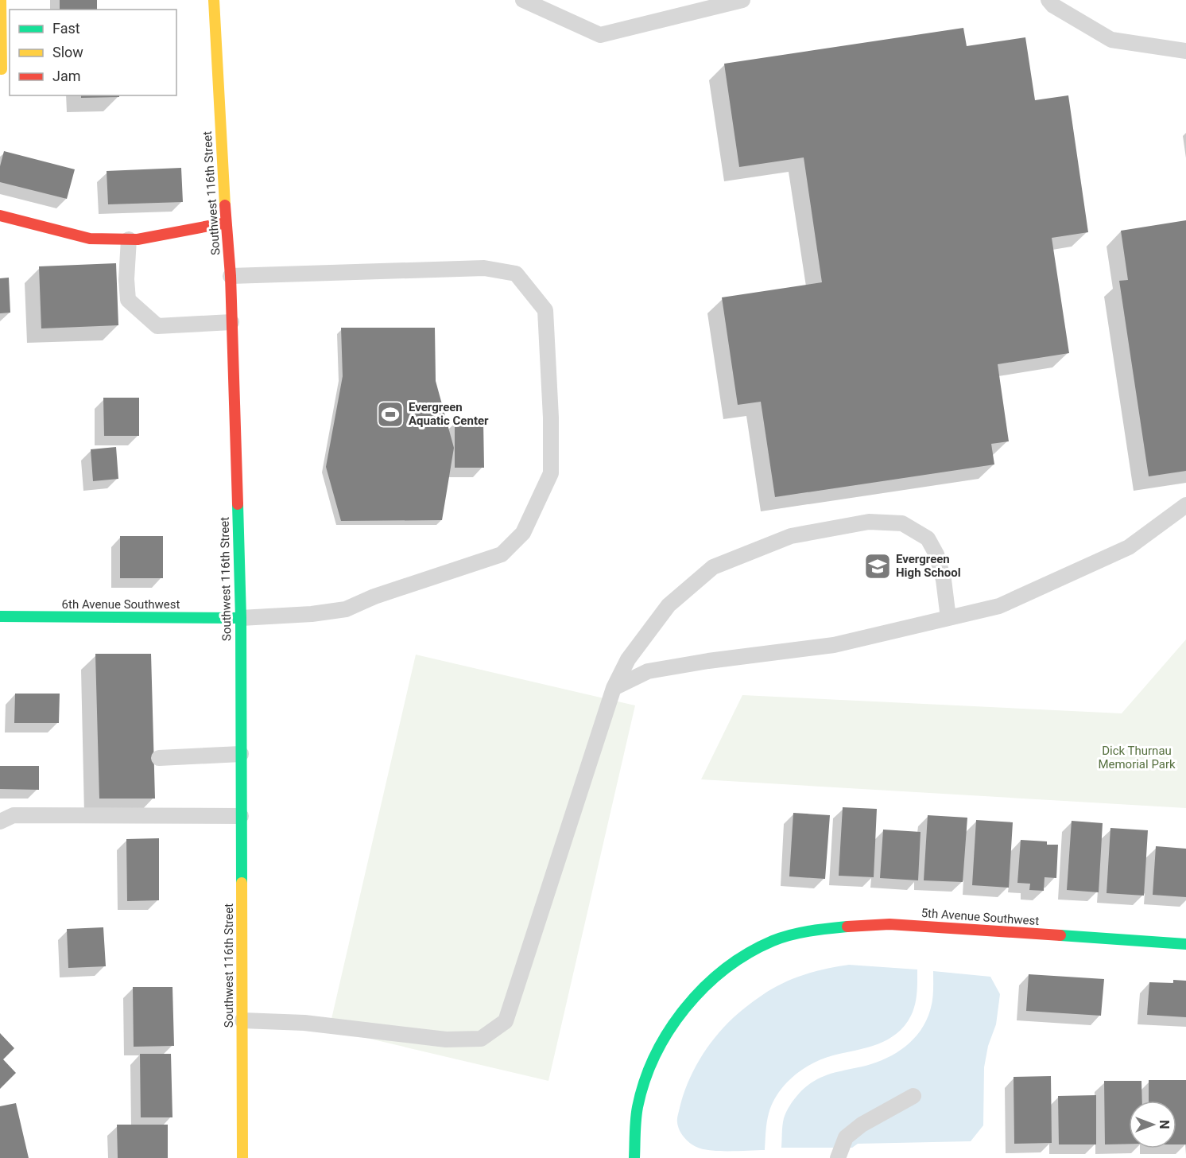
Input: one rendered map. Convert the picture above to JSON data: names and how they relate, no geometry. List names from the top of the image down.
{
  "streets": {
    "street": ["Southwest 116th Street", "6th Avenue Southwest", "5th Avenue Southwest"]
  },
  "crossings": [
    ["Southwest 116th Street", "6th Avenue Southwest"]
  ],
  "parks": ["Dick Thurnau Memorial Park"],
  "places": {
    "sports": ["Evergreen Aquatic Center"],
    "school or university": ["Evergreen High School"]
  },
  "legend": ["Fast", "Slow", "Jam"],
  "north": "right"
}
